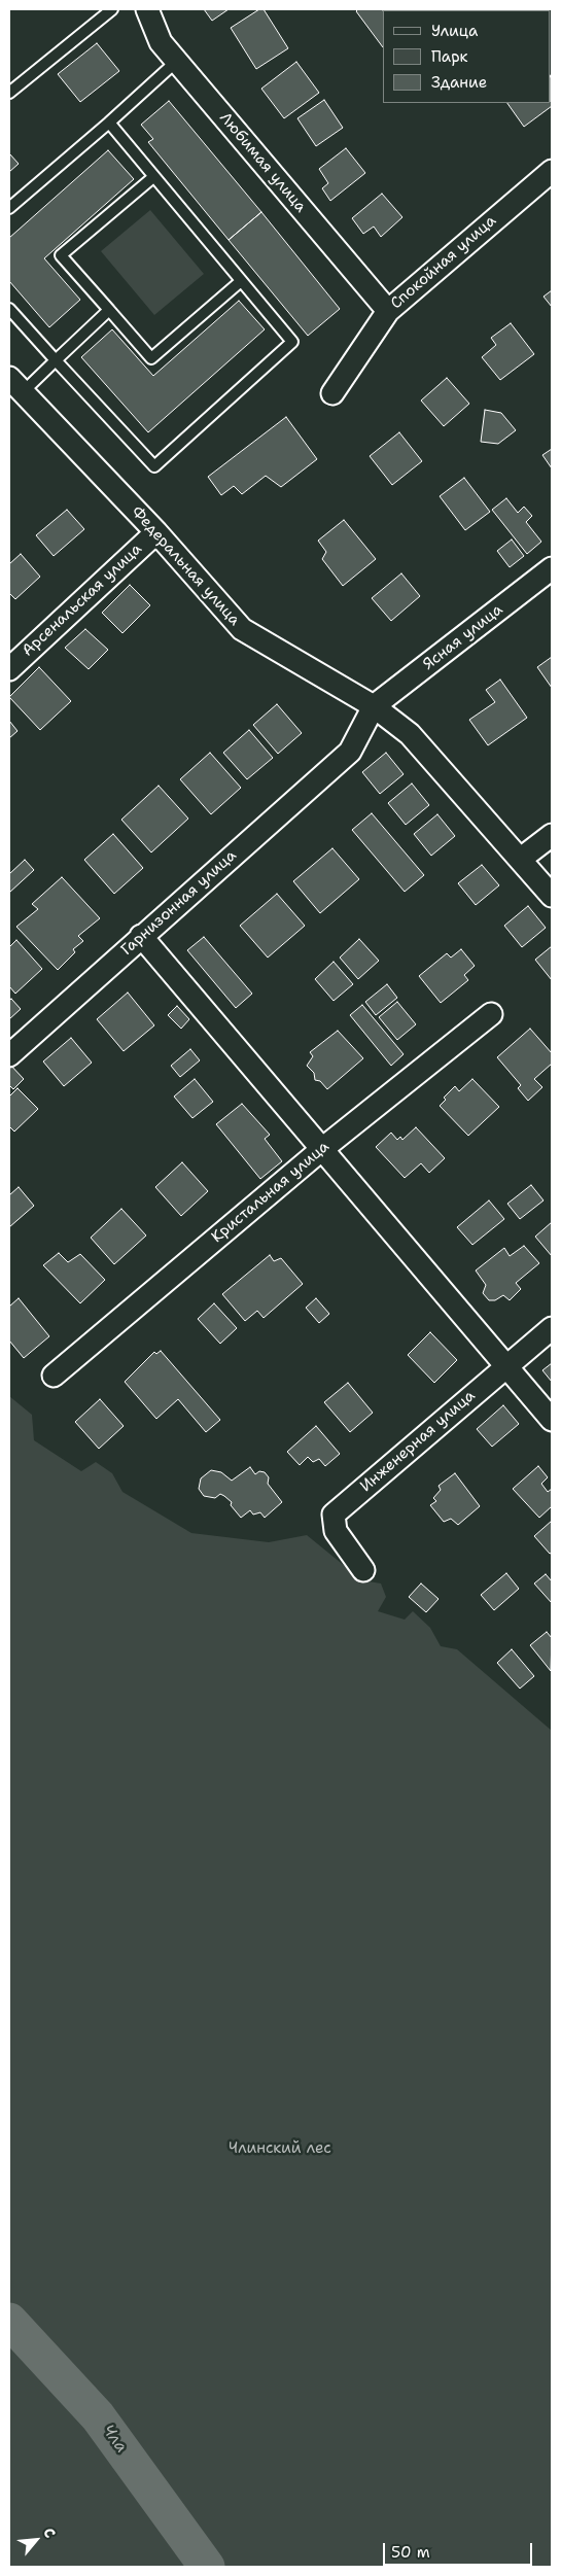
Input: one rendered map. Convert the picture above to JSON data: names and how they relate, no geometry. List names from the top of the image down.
{
  "streets": {
    "street": [
      "Любимая улица",
      "Спокойная улица",
      "Федеральная улица",
      "Арсенальская улица",
      "Ясная улица",
      "Гарнизонная улица",
      "Кристальная улица",
      "Инженерная улица"
    ]
  },
  "crossings": [
    ["Любимая улица", "Спокойная улица"],
    ["Федеральная улица", "Арсенальская улица"],
    ["Федеральная улица", "Ясная улица"],
    ["Федеральная улица", "Гарнизонная улица"],
    ["Ясная улица", "Гарнизонная улица"]
  ],
  "water": ["Чла"],
  "parks": ["Члинский лес"],
  "legend": ["Улица", "Парк", "Здание"],
  "scale_bar": "50 m",
  "north": "top right"
}
